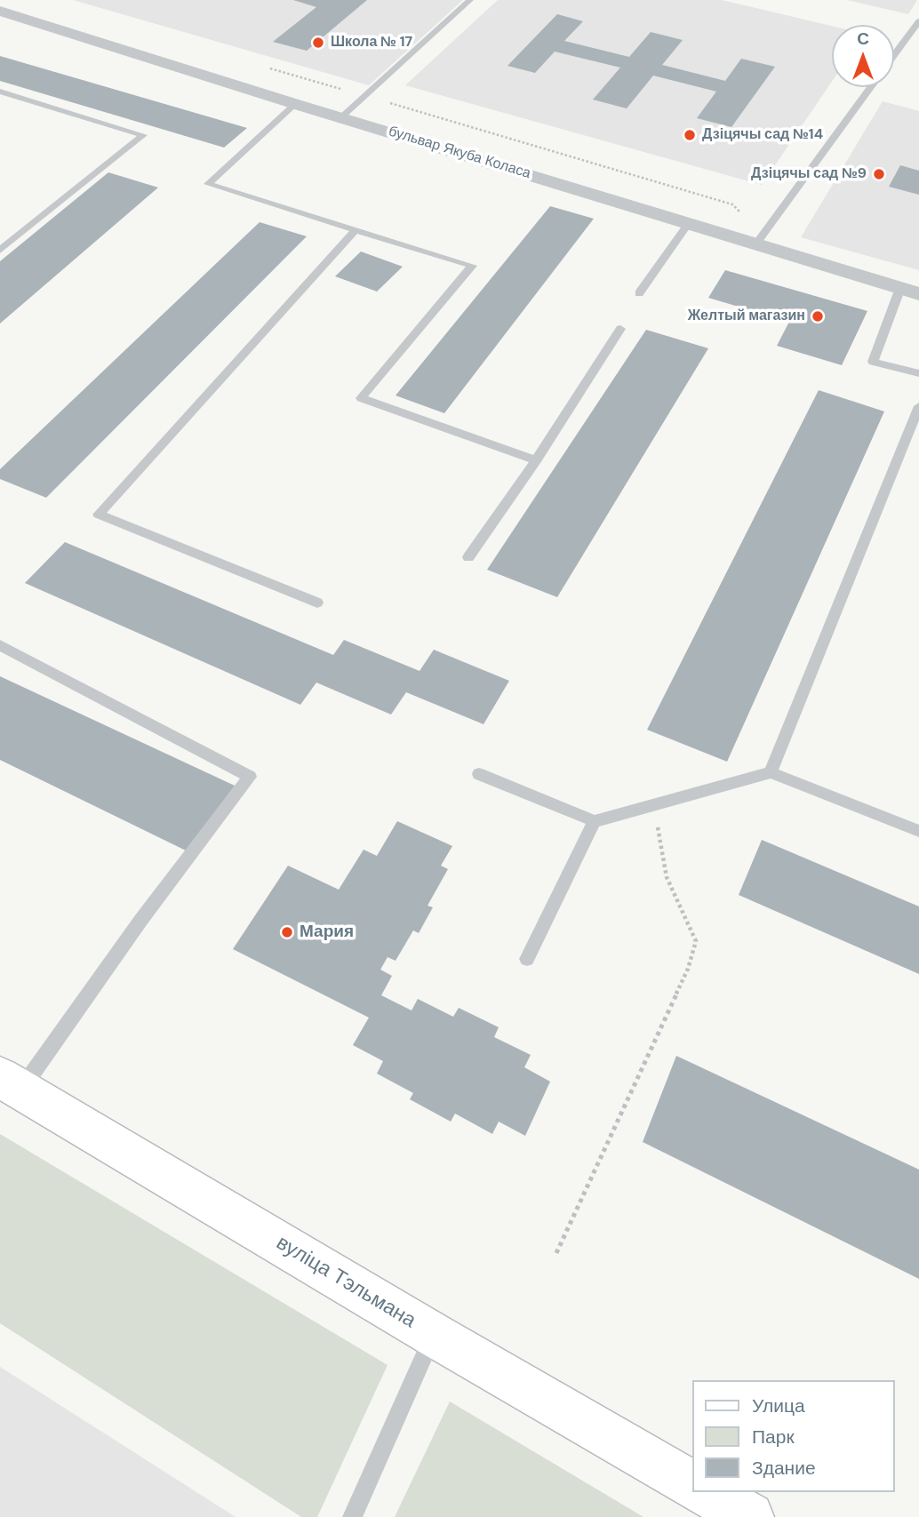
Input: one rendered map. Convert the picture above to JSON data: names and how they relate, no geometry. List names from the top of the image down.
{
  "streets": {
    "main road": ["вуліца Тэльмана"],
    "street": ["бульвар Якуба Коласа"]
  },
  "places": [
    "Школа № 17",
    "Дзіцячы сад №14",
    "Дзіцячы сад №9",
    "Желтый магазин",
    "Мария"
  ],
  "legend": ["Улица", "Парк", "Здание"],
  "north": "top"
}
